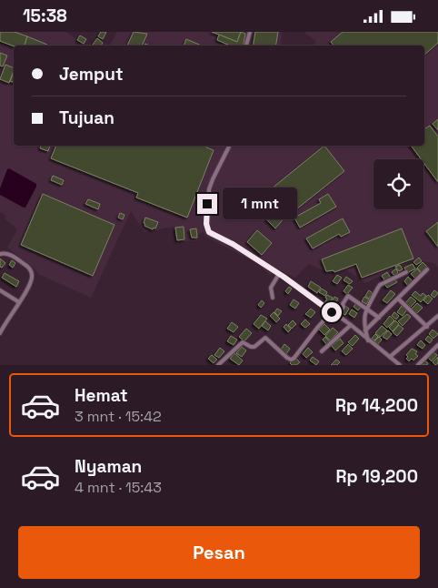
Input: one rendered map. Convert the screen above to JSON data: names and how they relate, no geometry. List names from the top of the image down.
{
  "page": {
    "status": "15:38",
    "banner": ["Jemput", "Tujuan"],
    "bubble": "1 mnt",
    "list": [
      {
        "name": "Hemat",
        "note": "3 mnt · 15:42",
        "value": "Rp 14,200"
      },
      {
        "name": "Nyaman",
        "note": "4 mnt · 15:43",
        "value": "Rp 19,200"
      }
    ],
    "buttons": "Pesan"
  }
}
